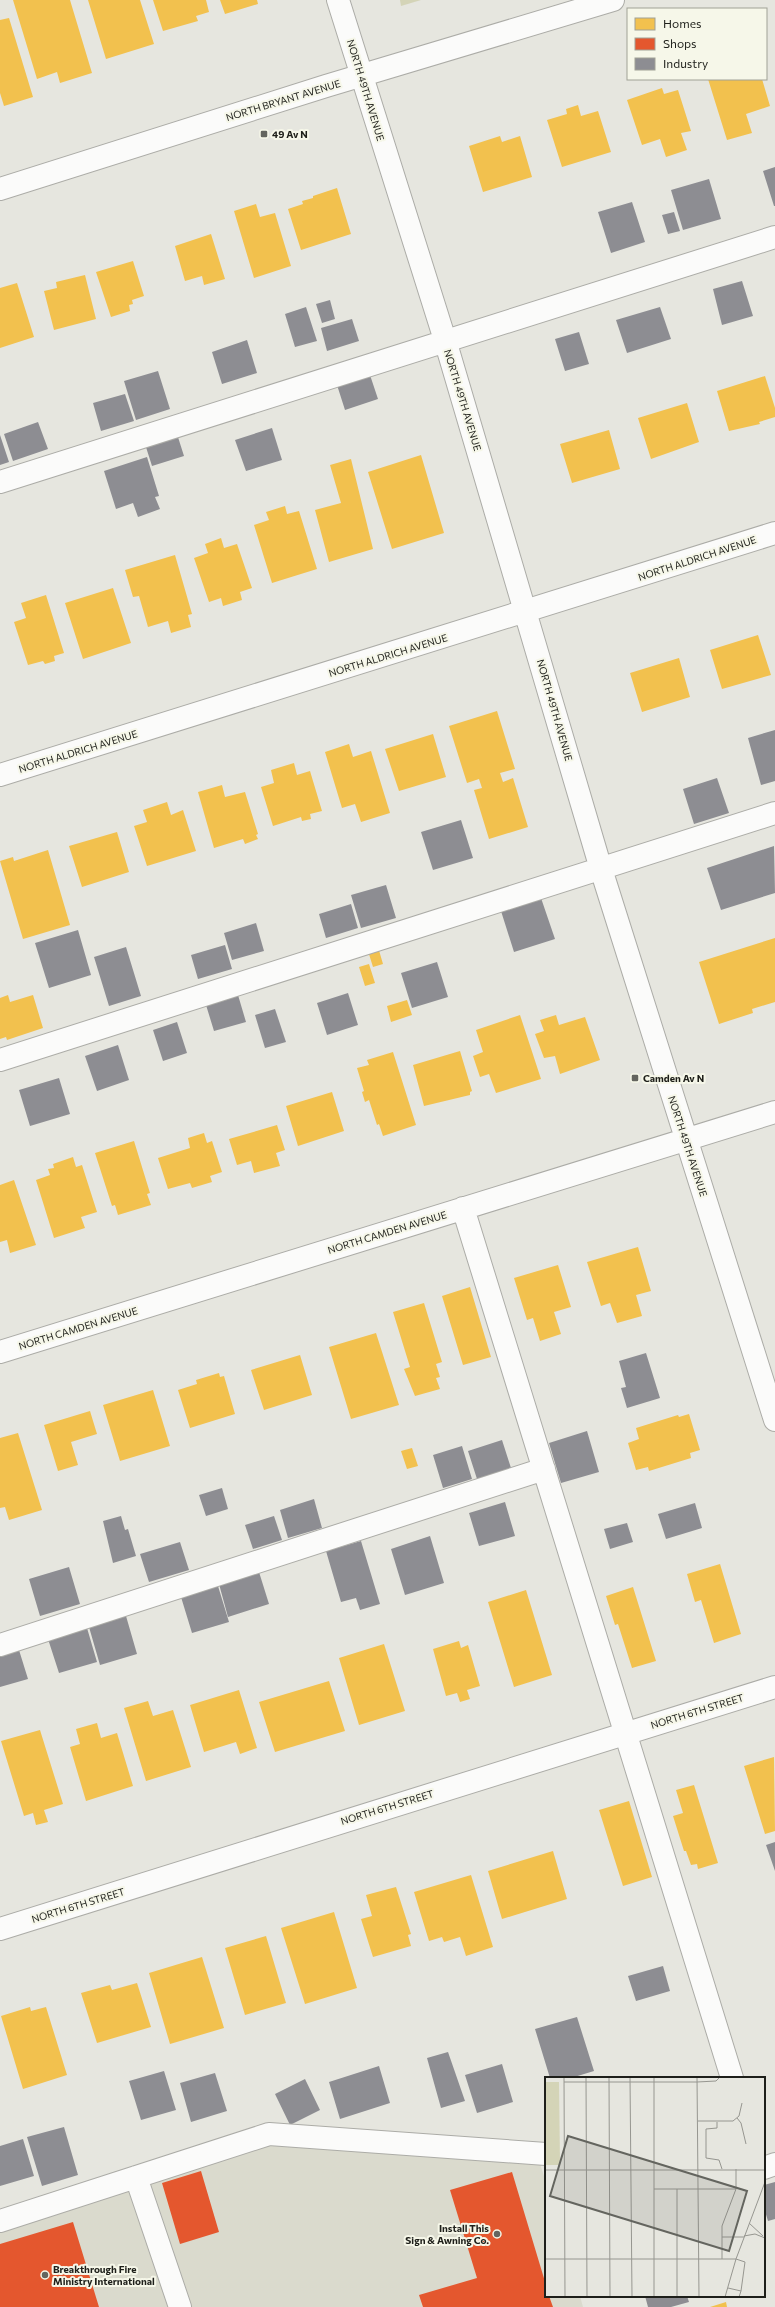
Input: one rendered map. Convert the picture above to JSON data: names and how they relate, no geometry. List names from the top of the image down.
{
  "streets": {
    "street": [
      "NORTH 49TH AVENUE",
      "NORTH BRYANT AVENUE",
      "NORTH ALDRICH AVENUE",
      "NORTH CAMDEN AVENUE",
      "NORTH 6TH STREET"
    ]
  },
  "crossings": [
    ["NORTH 49TH AVENUE", "NORTH BRYANT AVENUE"],
    ["NORTH 49TH AVENUE", "NORTH ALDRICH AVENUE"],
    ["NORTH 49TH AVENUE", "NORTH CAMDEN AVENUE"]
  ],
  "places": {
    "transit": ["49 Av N", "Camden Av N"],
    "other": ["Install This Sign & Awning Co.", "Breakthrough Fire Ministry International"]
  },
  "legend": ["Homes", "Shops", "Industry"]
}
